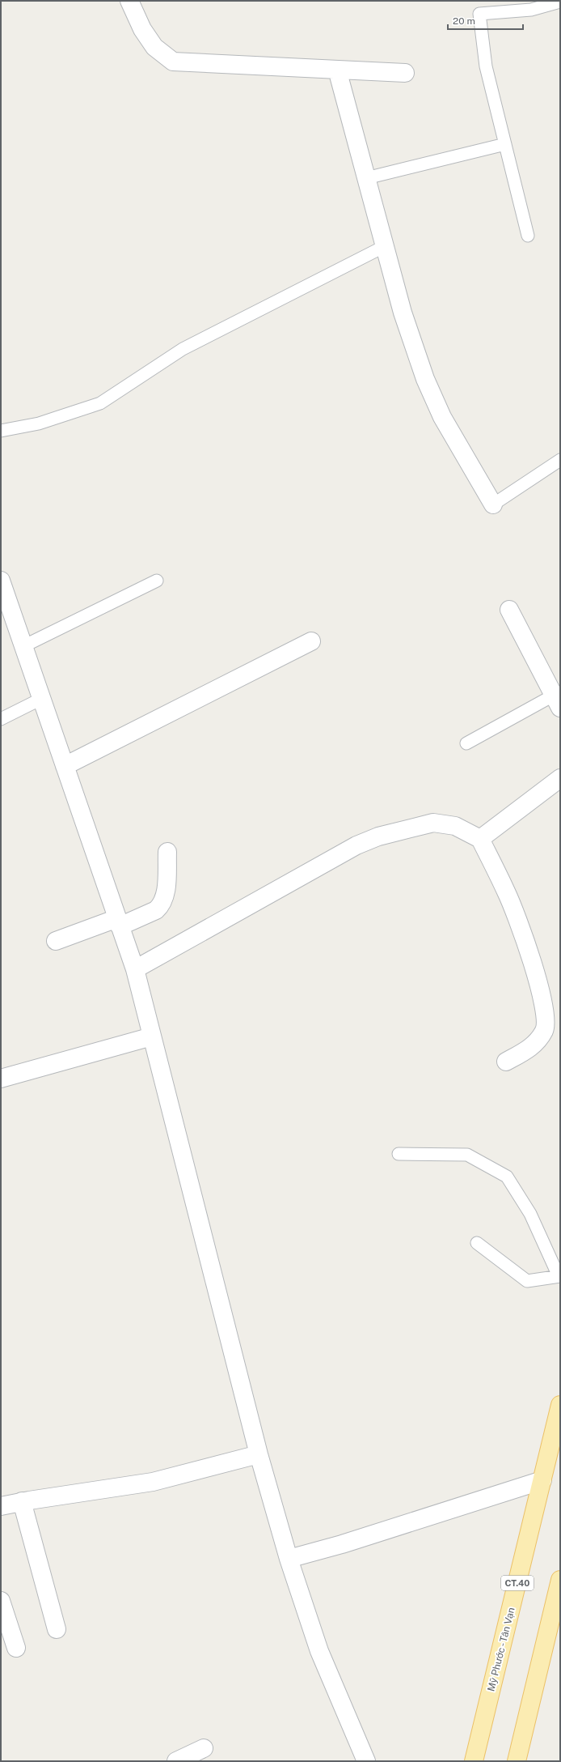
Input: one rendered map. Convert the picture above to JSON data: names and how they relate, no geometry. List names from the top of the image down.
{
  "streets": {
    "main road": ["CT.40", "Mỹ Phước - Tân Vạn"]
  },
  "scale_bar": "20 m"
}
